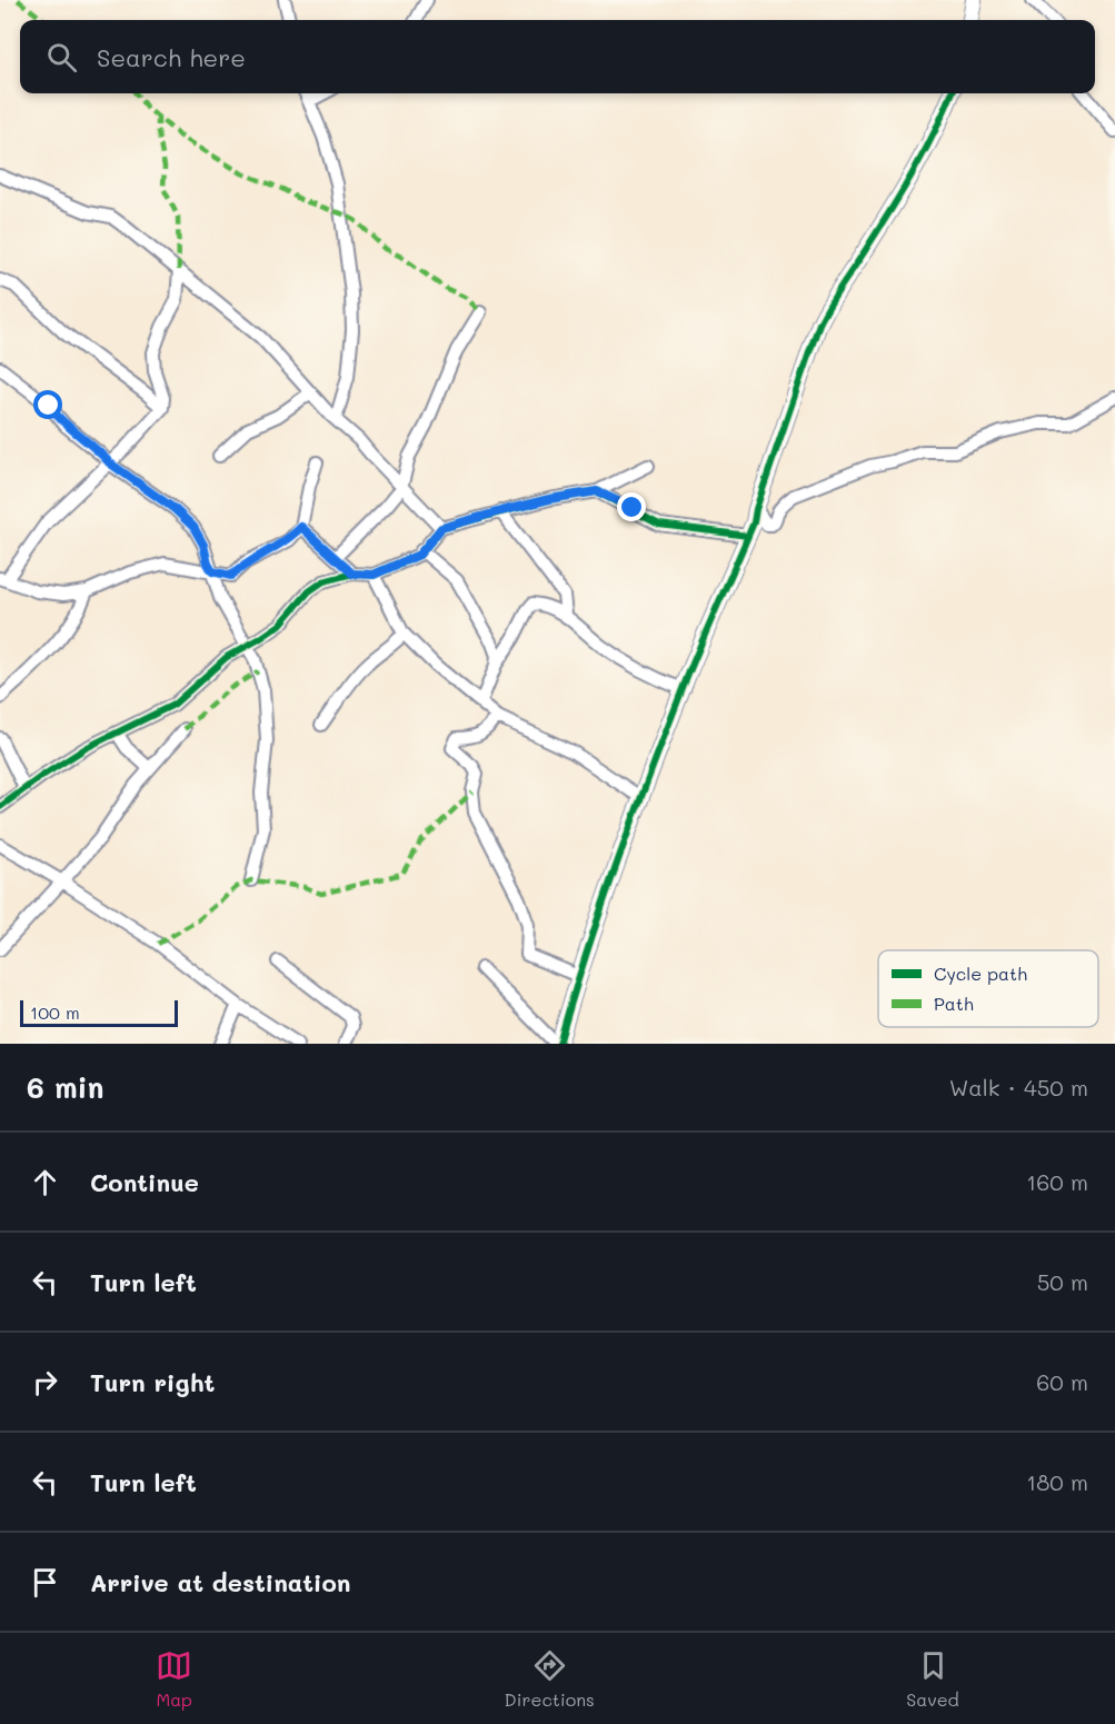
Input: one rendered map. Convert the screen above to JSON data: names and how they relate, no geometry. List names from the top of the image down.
{
  "legend": ["Cycle path", "Path"],
  "scale_bar": "100 m",
  "page": {
    "search": "Search here",
    "scale": "100 m",
    "heading": ["6 min", "Walk · 450 m"],
    "list": [
      ["Continue", "160 m"],
      ["Turn left", "50 m"],
      ["Turn right", "60 m"],
      ["Turn left", "180 m"],
      "Arrive at destination"
    ],
    "nav": ["Map", "Directions", "Saved"]
  }
}
